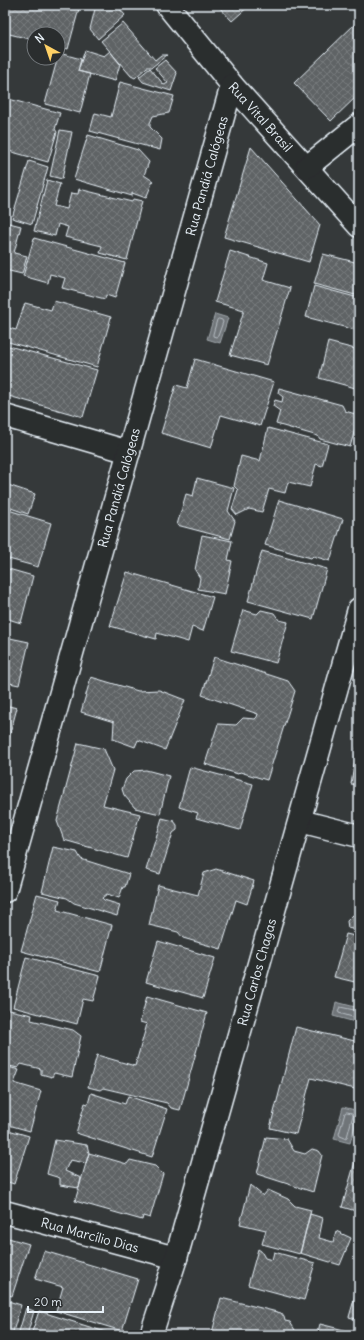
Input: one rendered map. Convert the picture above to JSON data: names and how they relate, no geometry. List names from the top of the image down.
{
  "streets": {
    "street": [
      "Rua Vital Brasil",
      "Rua Pandiá Calógeas",
      "Rua Carlos Chagas",
      "Rua Marcílio Dias"
    ]
  },
  "crossings": [
    ["Rua Vital Brasil", "Rua Pandiá Calógeas"],
    ["Rua Carlos Chagas", "Rua Marcílio Dias"]
  ],
  "scale_bar": "20 m",
  "north": "top left"
}
